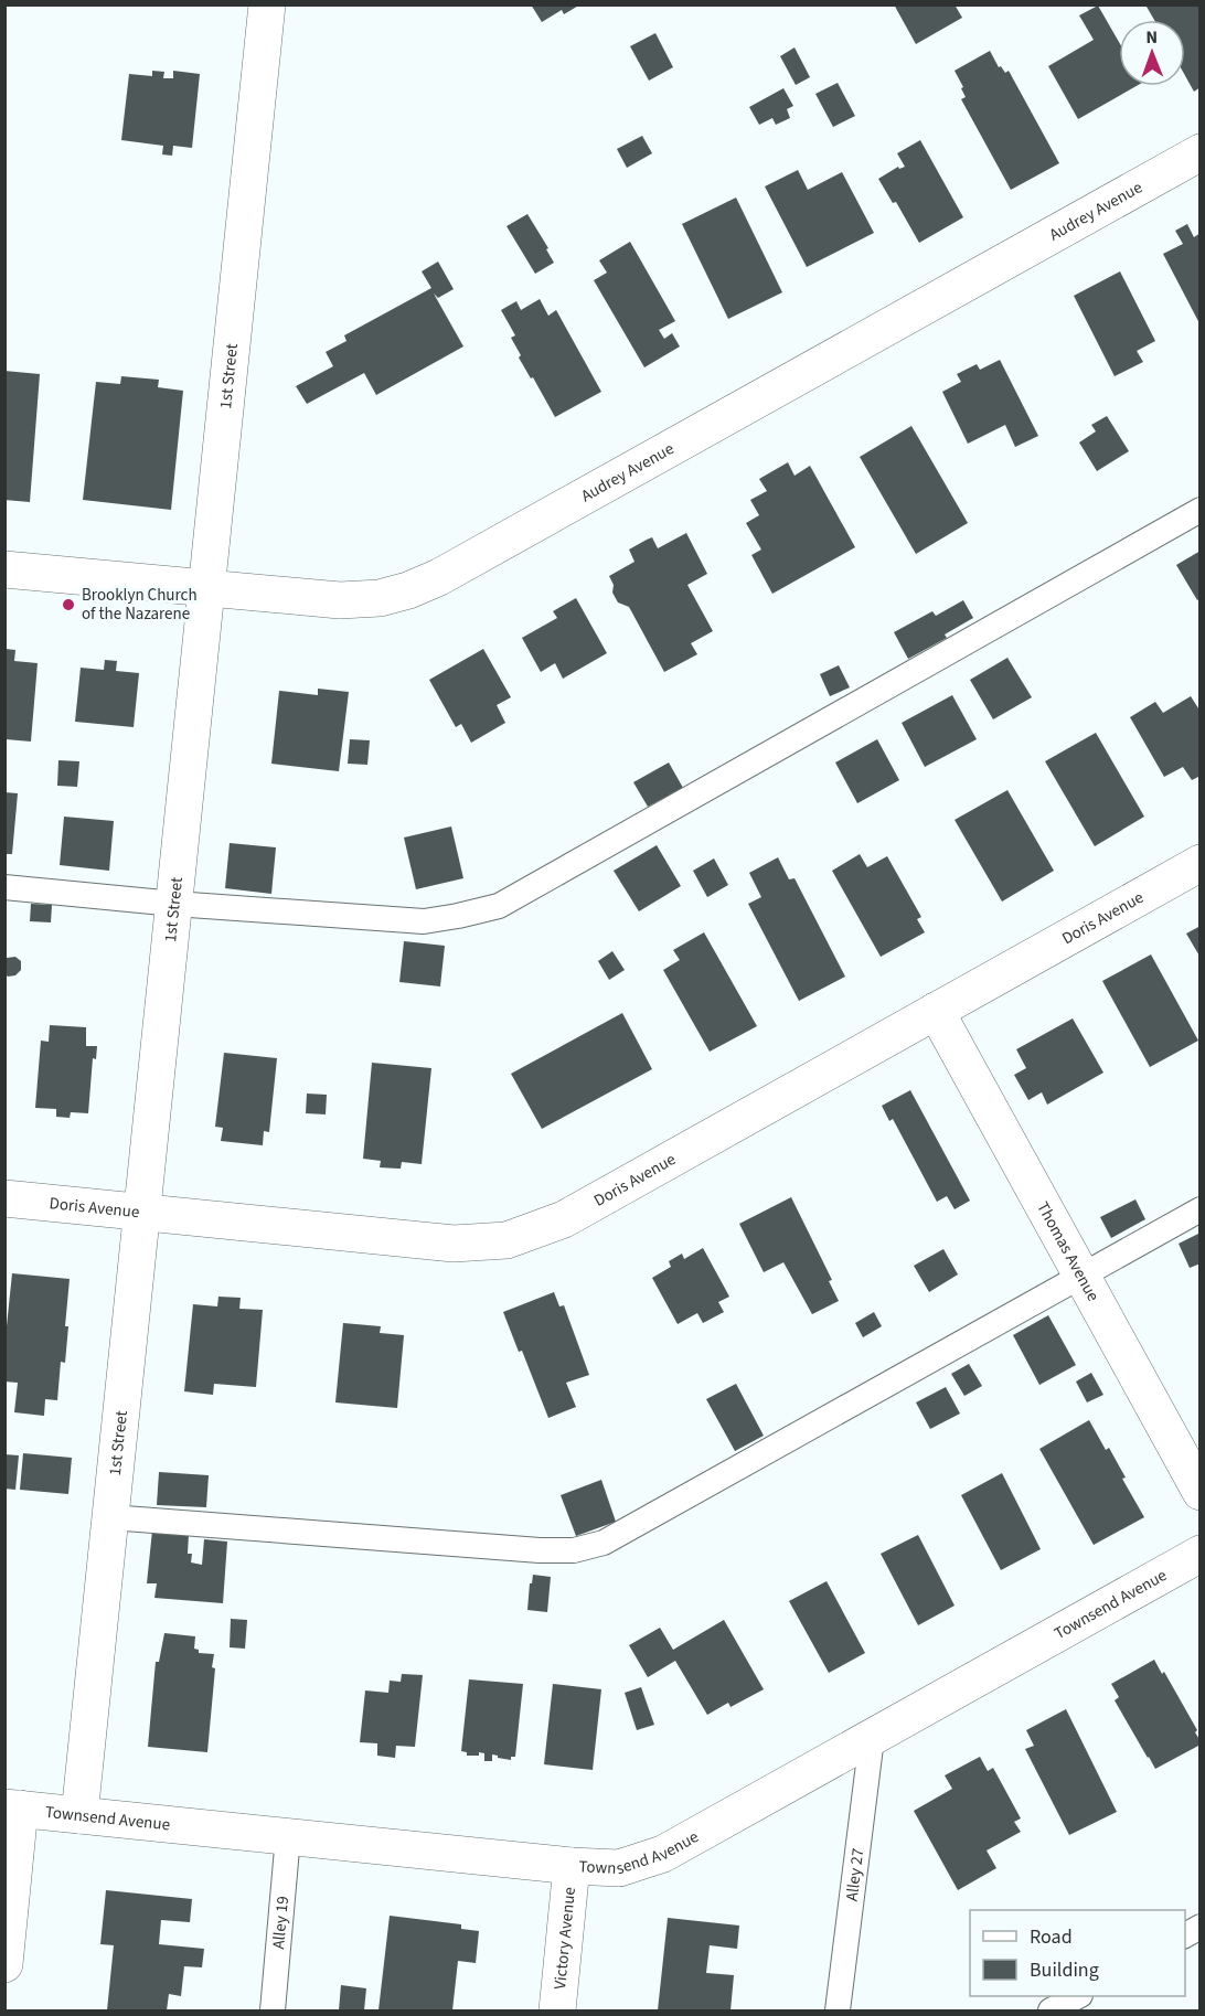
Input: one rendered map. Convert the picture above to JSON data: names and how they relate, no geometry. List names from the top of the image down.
{
  "streets": {
    "street": [
      "Audrey Avenue",
      "1st Street",
      "Doris Avenue",
      "Thomas Avenue",
      "Townsend Avenue",
      "Victory Avenue"
    ],
    "lane": ["Alley 27", "Alley 19"]
  },
  "crossings": [
    ["Audrey Avenue", "1st Street"],
    ["1st Street", "Doris Avenue"],
    ["1st Street", "Townsend Avenue"],
    ["Doris Avenue", "Thomas Avenue"],
    ["Townsend Avenue", "Alley 27"],
    ["Townsend Avenue", "Alley 19"],
    ["Townsend Avenue", "Victory Avenue"]
  ],
  "places": ["Brooklyn Church of the Nazarene"],
  "legend": ["Road", "Building"],
  "north": "top"
}
